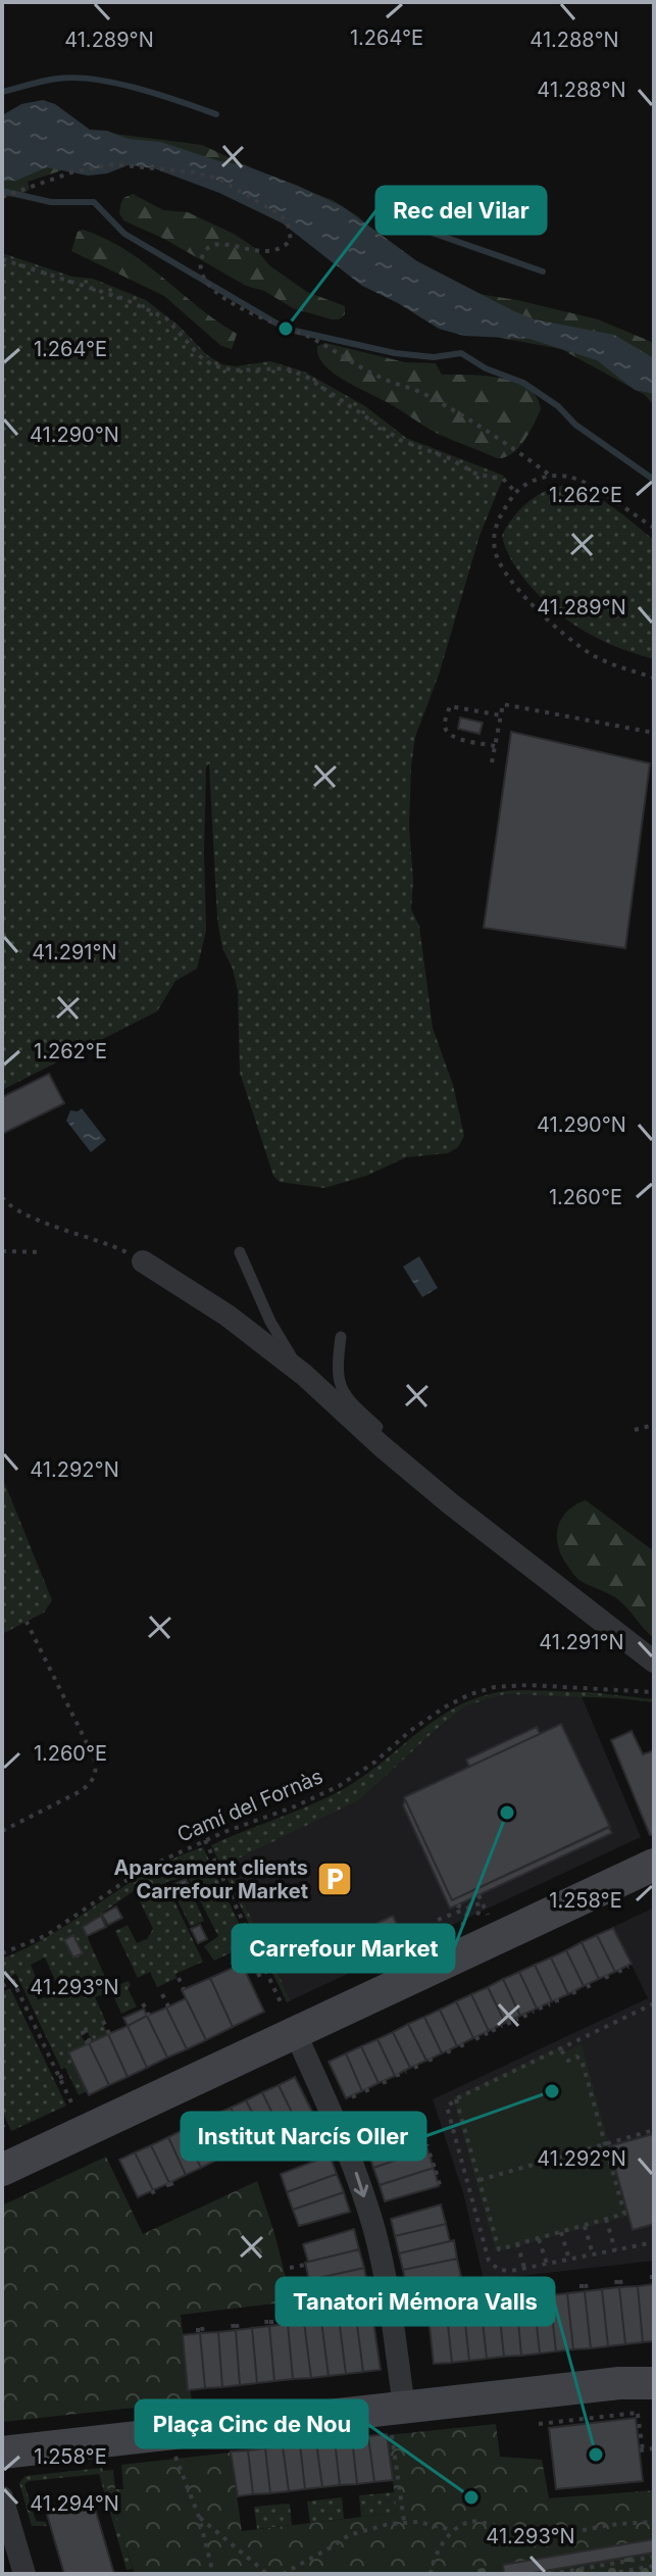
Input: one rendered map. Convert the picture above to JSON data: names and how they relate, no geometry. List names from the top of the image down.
{
  "streets": {
    "path": ["Camí del Fornàs"]
  },
  "places": {
    "other": [
      "Rec del Vilar",
      "Carrefour Market",
      "Institut Narcís Oller",
      "Tanatori Mémora Valls",
      "Plaça Cinc de Nou"
    ],
    "parking": ["Aparcament clients Carrefour Market"]
  },
  "coordinates": [
    "1.264°E",
    "41.288°N",
    "41.289°N",
    "41.290°N",
    "1.262°E",
    "41.291°N",
    "1.260°E",
    "41.292°N",
    "1.258°E",
    "41.293°N",
    "41.294°N"
  ]
}
